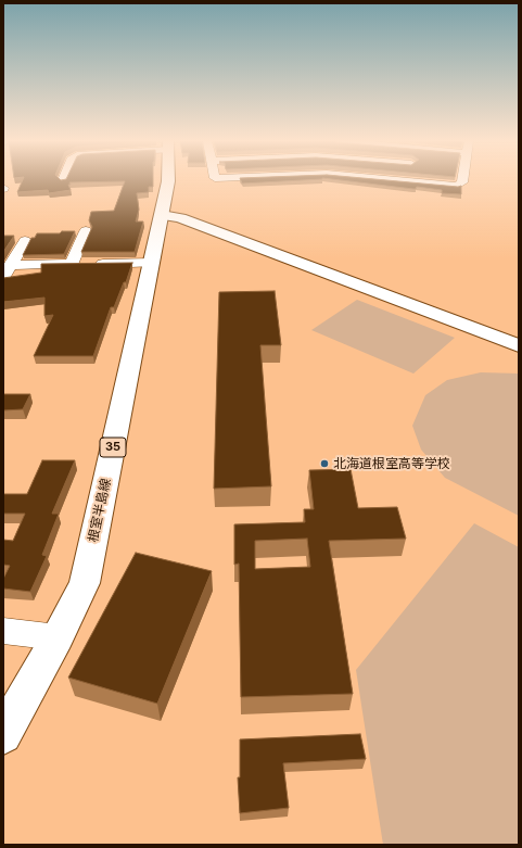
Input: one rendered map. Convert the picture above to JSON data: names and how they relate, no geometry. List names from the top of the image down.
{
  "streets": {
    "main road": ["35", "根室半島線"]
  },
  "places": ["北海道根室高等学校"]
}
